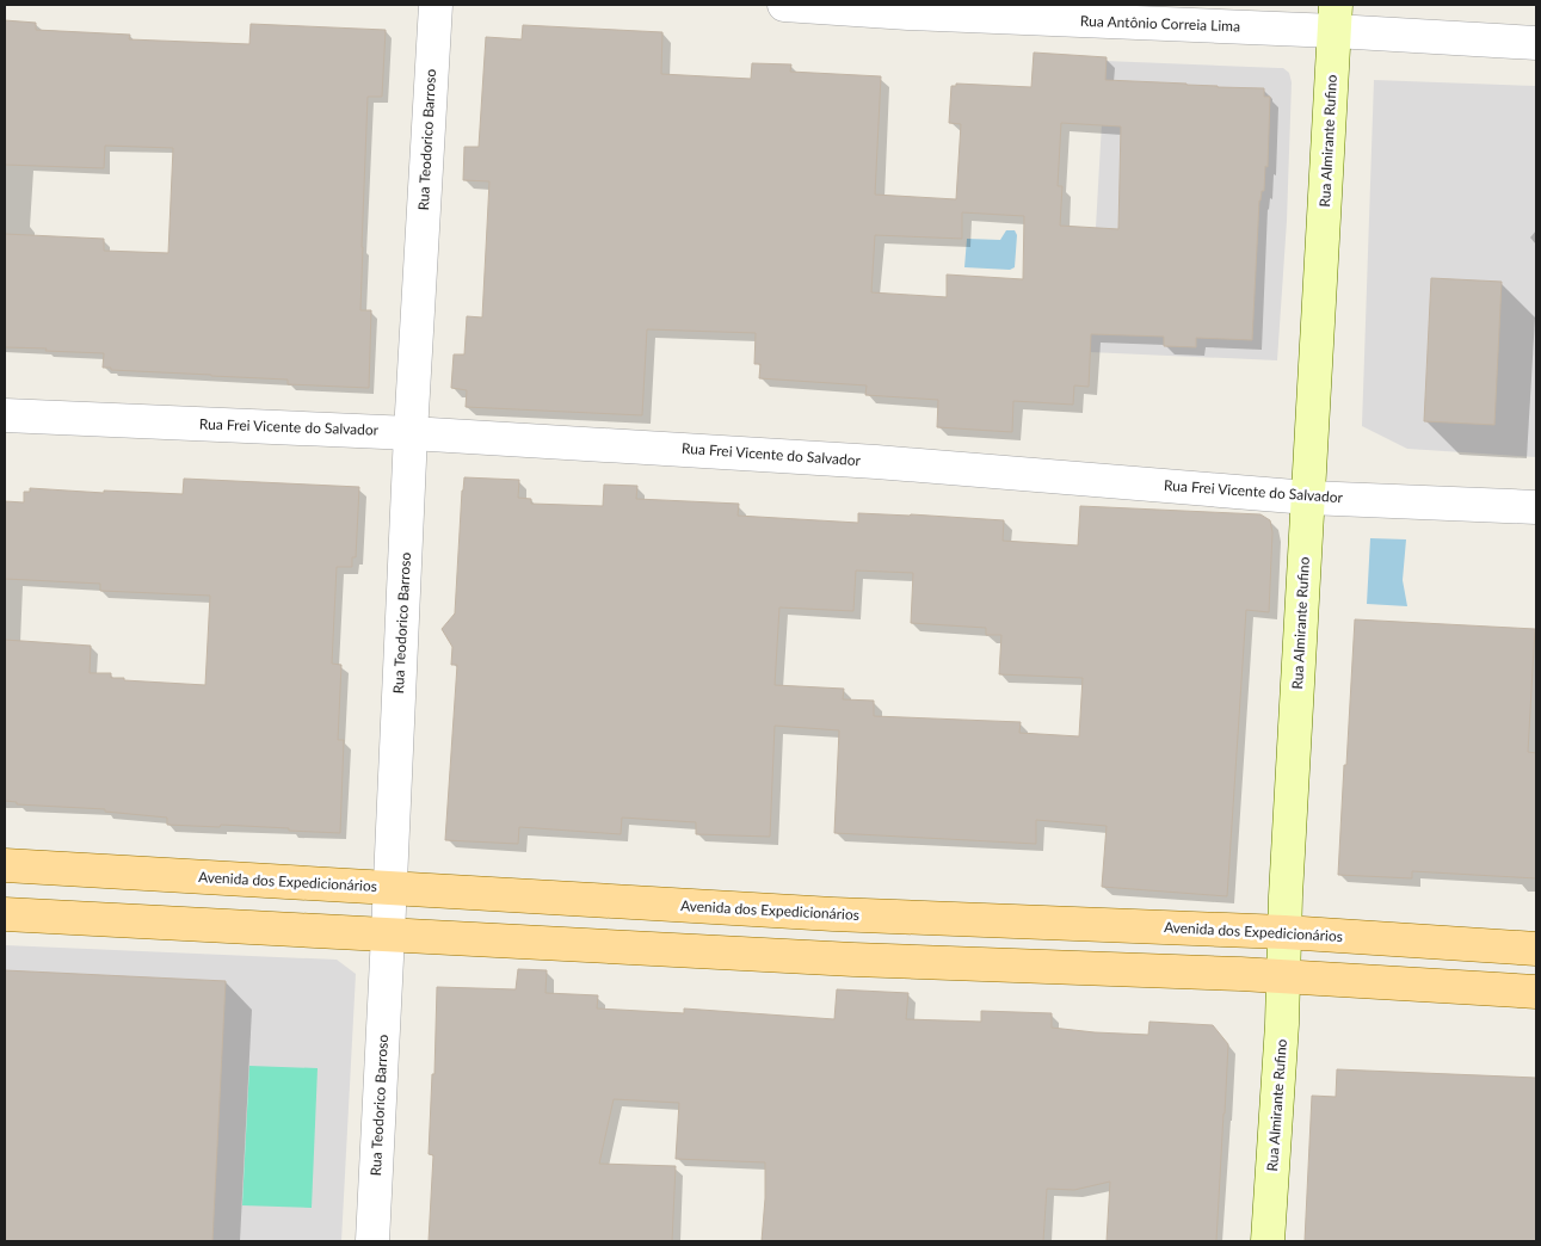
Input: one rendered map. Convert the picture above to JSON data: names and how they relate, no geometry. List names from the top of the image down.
{
  "streets": {
    "main road": ["Avenida dos Expedicionários"],
    "street": [
      "Rua Antônio Correia Lima",
      "Rua Teodorico Barroso",
      "Rua Almirante Rufino",
      "Rua Frei Vicente do Salvador"
    ]
  },
  "crossings": [
    ["Rua Antônio Correia Lima", "Rua Almirante Rufino"],
    ["Rua Teodorico Barroso", "Rua Frei Vicente do Salvador"],
    ["Rua Teodorico Barroso", "Avenida dos Expedicionários"],
    ["Rua Almirante Rufino", "Rua Frei Vicente do Salvador"],
    ["Rua Almirante Rufino", "Avenida dos Expedicionários"]
  ]
}
